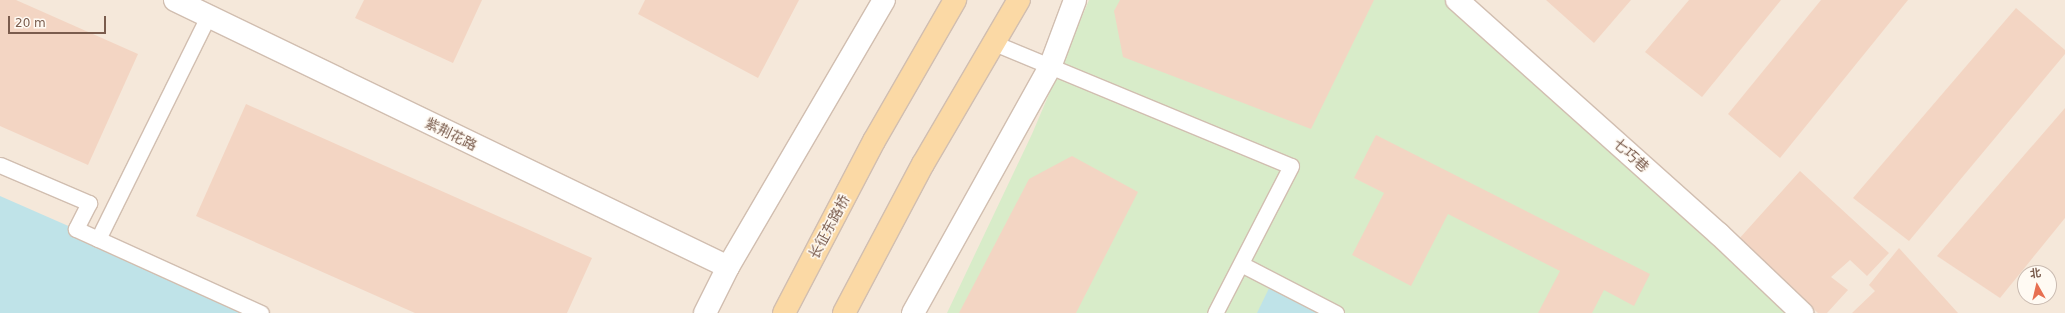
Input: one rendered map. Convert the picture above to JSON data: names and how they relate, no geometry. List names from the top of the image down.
{
  "streets": {
    "main road": ["长征东路桥"],
    "street": ["紫荆花路", "七巧巷"]
  },
  "scale_bar": "20 m",
  "north": "top"
}
